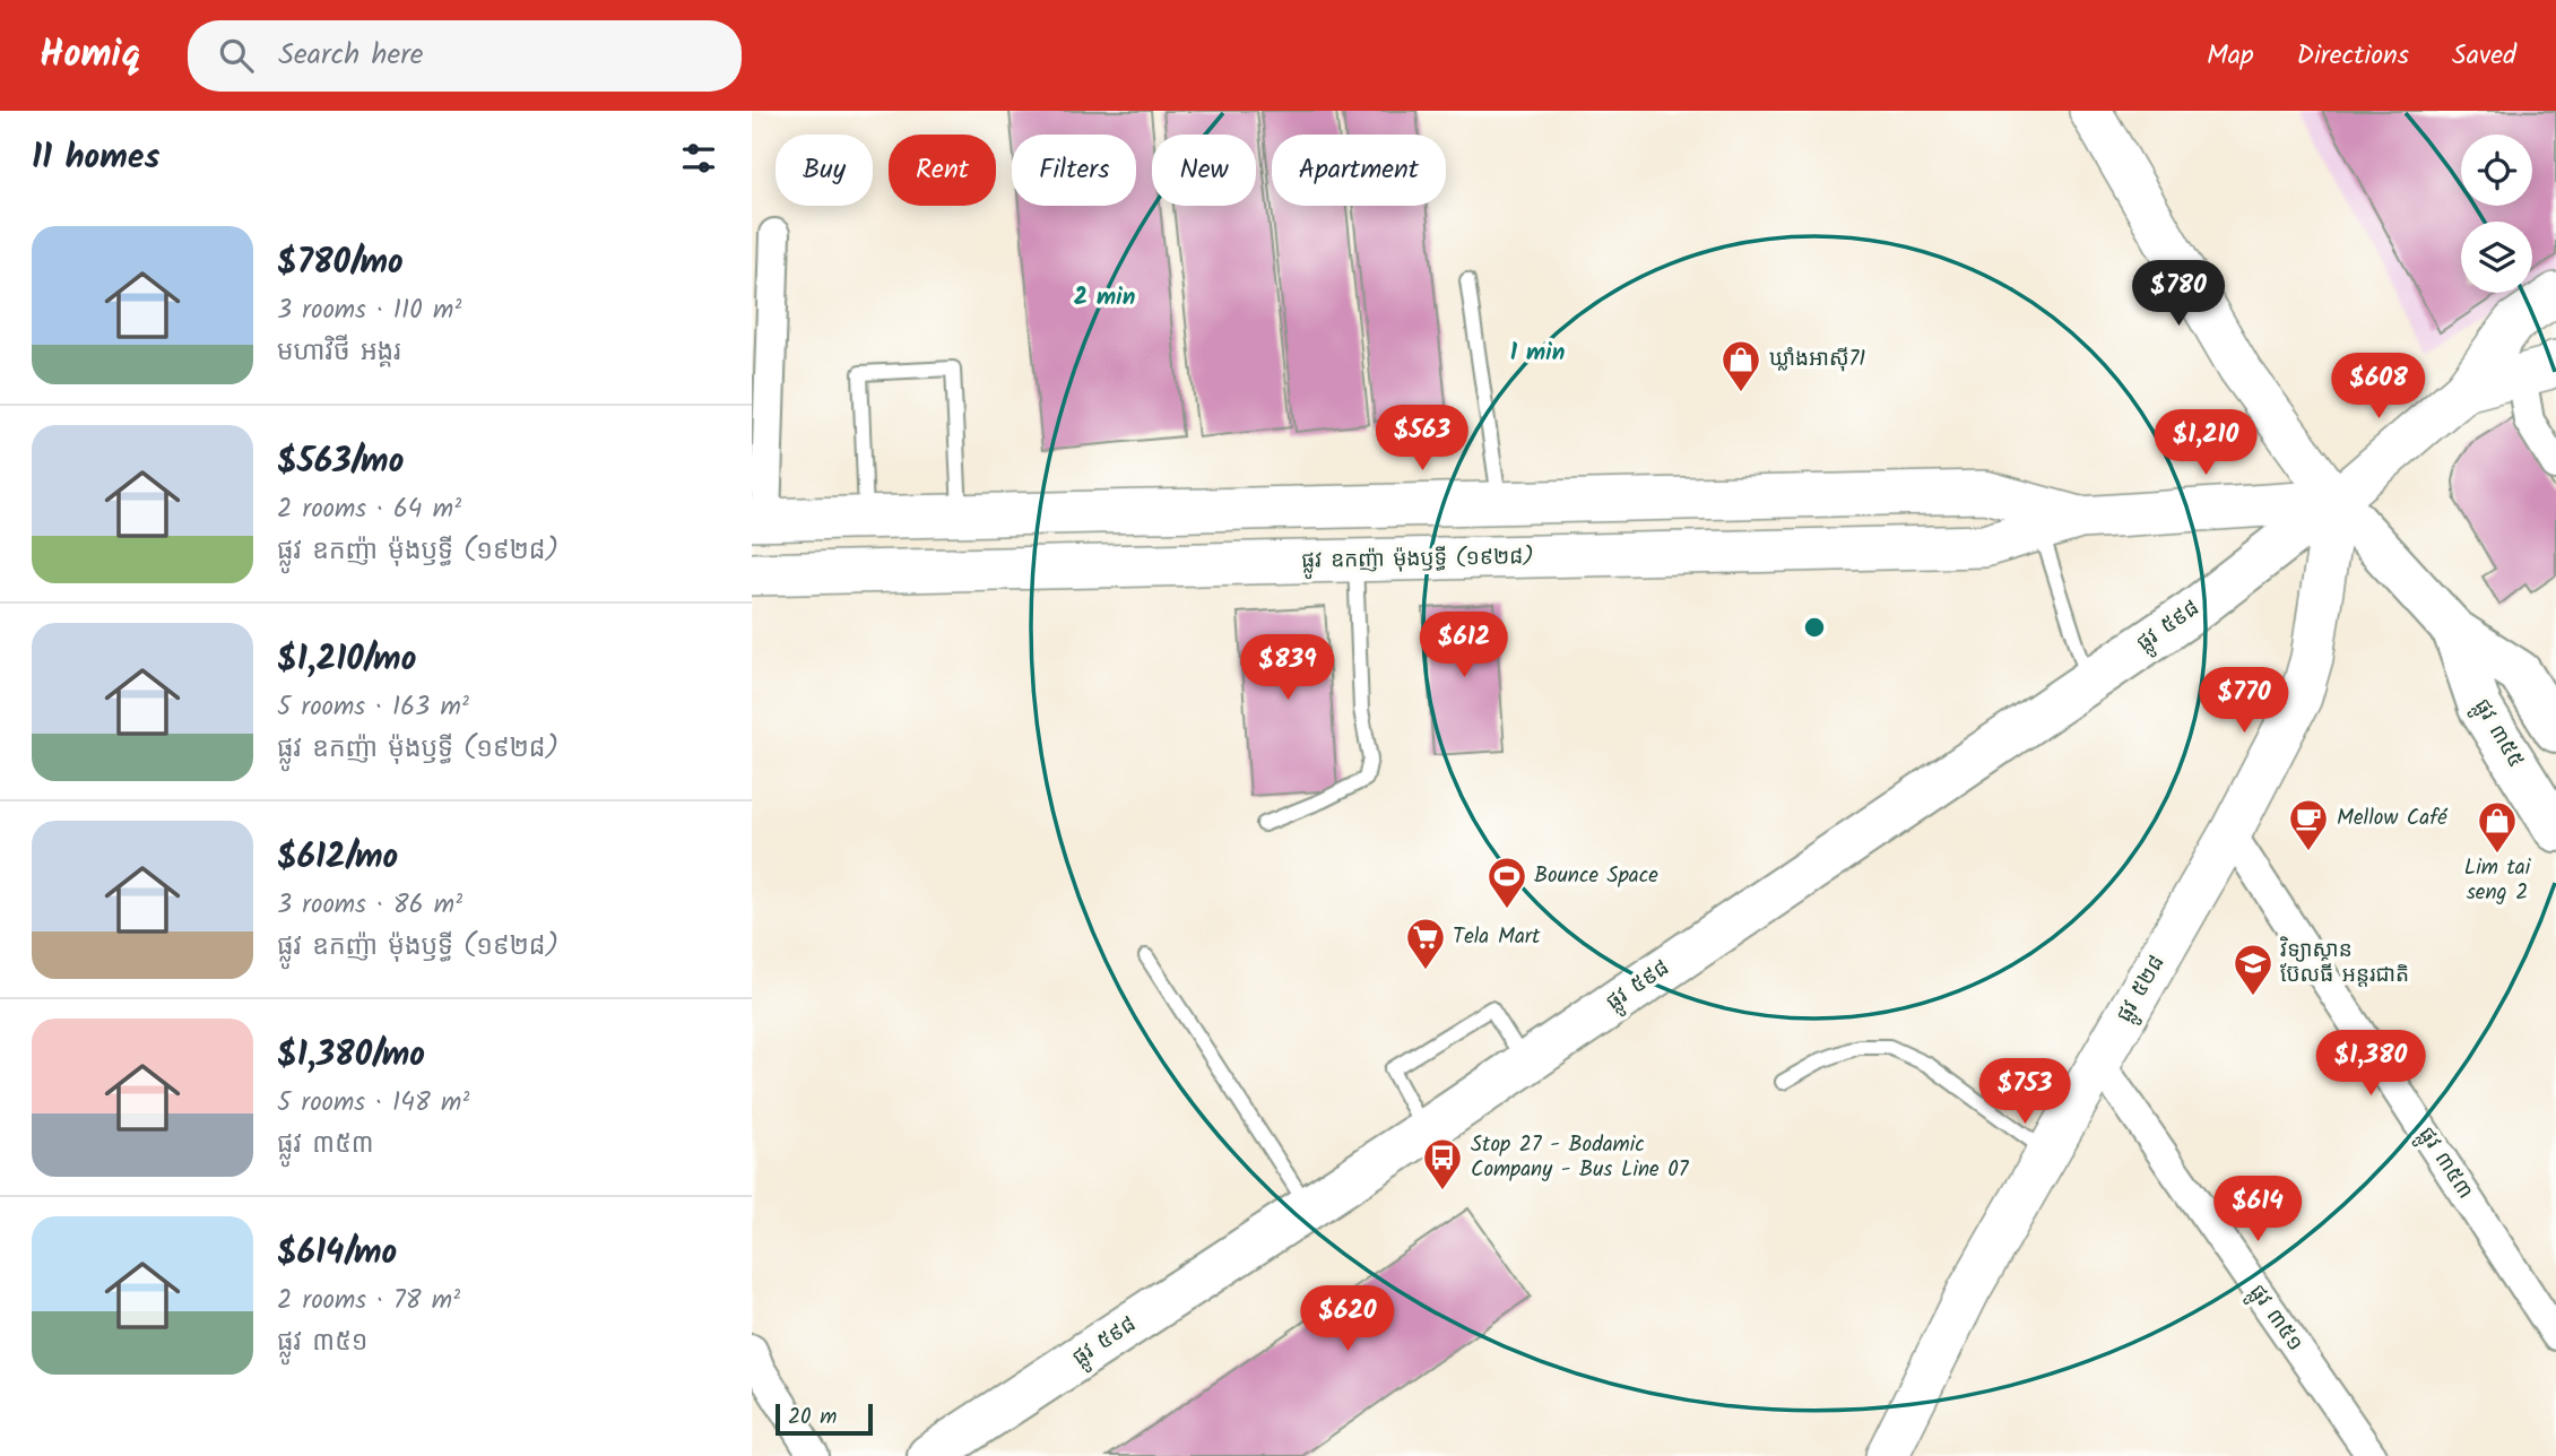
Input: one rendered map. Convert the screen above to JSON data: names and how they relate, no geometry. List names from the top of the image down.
{
  "streets": {
    "main road": [
      "ផ្លូវ ឧកញ៉ា ម៉ុងឫទ្ធី (១៩២៨)",
      "ផ្លូវ ៥៩៨",
      "ផ្លូវ ៣៥៥",
      "ផ្លូវ ៥២៨"
    ],
    "street": ["ផ្លូវ ៣៥៣", "ផ្លូវ ៣៥១"]
  },
  "crossings": [
    ["ផ្លូវ ឧកញ៉ា ម៉ុងឫទ្ធី (១៩២៨)", "ផ្លូវ ៥៩៨"],
    ["ផ្លូវ ឧកញ៉ា ម៉ុងឫទ្ធី (១៩២៨)", "ផ្លូវ ៣៥៥"],
    ["ផ្លូវ ឧកញ៉ា ម៉ុងឫទ្ធី (១៩២៨)", "ផ្លូវ ៥២៨"],
    ["ផ្លូវ ៥៩៨", "ផ្លូវ ៣៥៥"],
    ["ផ្លូវ ៥៩៨", "ផ្លូវ ៥២៨"],
    ["ផ្លូវ ៣៥៥", "ផ្លូវ ៥២៨"],
    ["ផ្លូវ ៥២៨", "ផ្លូវ ៣៥៣"],
    ["ផ្លូវ ៥២៨", "ផ្លូវ ៣៥១"]
  ],
  "places": {
    "shop": ["ឃ្លាំងអាសុី71", "Lim tai seng 2"],
    "cafe": ["Mellow Café"],
    "sports": ["Bounce Space"],
    "supermarket": ["Tela Mart"],
    "school or university": ["វិទ្យាស្ថាន ប៊ែលធី អន្ដរជាតិ"],
    "bus stop": ["Stop 27 - Bodamic Company - Bus Line 07"]
  },
  "scale_bar": "20 m",
  "page": {
    "header": "Homiq",
    "search": "Search here",
    "nav": ["Map", "Directions", "Saved"],
    "heading": "11 homes",
    "chip": [
      "Buy",
      "Rent",
      "Filters",
      "New",
      "Apartment"
    ],
    "list": [
      {
        "name": "$780/mo",
        "note": "3 rooms · 110 m² · មហាវិថី អង្គរ"
      },
      {
        "name": "$563/mo",
        "note": "2 rooms · 64 m² · ផ្លូវ ឧកញ៉ា ម៉ុងឫទ្ធី (១៩២៨)"
      },
      {
        "name": "$1,210/mo",
        "note": "5 rooms · 163 m² · ផ្លូវ ឧកញ៉ា ម៉ុងឫទ្ធី (១៩២៨)"
      },
      {
        "name": "$612/mo",
        "note": "3 rooms · 86 m² · ផ្លូវ ឧកញ៉ា ម៉ុងឫទ្ធី (១៩២៨)"
      },
      {
        "name": "$1,380/mo",
        "note": "5 rooms · 148 m² · ផ្លូវ ៣៥៣"
      },
      {
        "name": "$614/mo",
        "note": "2 rooms · 78 m² · ផ្លូវ ៣៥១"
      }
    ],
    "price": [
      "$780",
      "$608",
      "$563",
      "$1,210",
      "$612",
      "$839",
      "$770",
      "$1,380",
      "$753",
      "$614",
      "$620"
    ],
    "scale": "20 m"
  },
  "rings": ["2 min", "1 min"]
}
